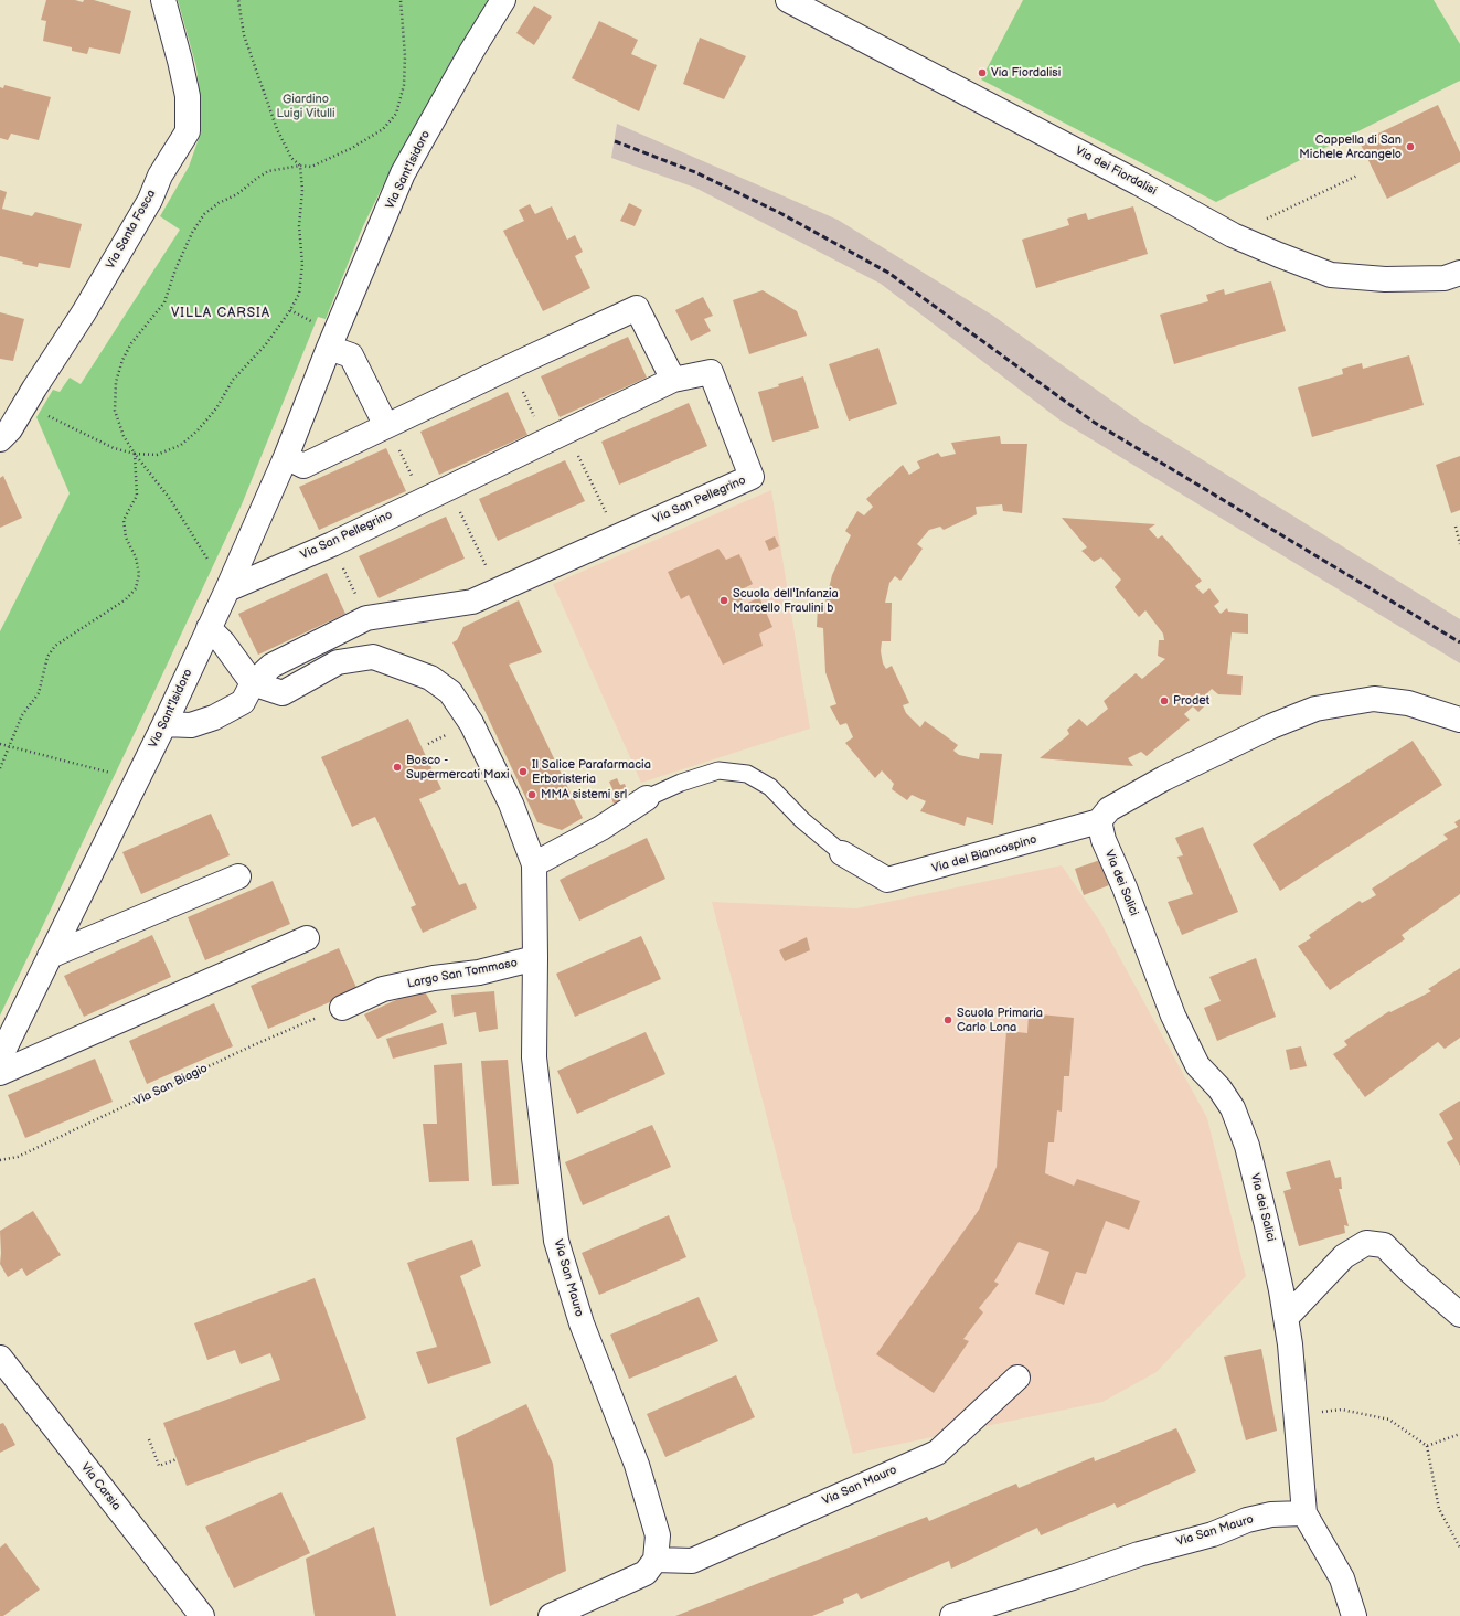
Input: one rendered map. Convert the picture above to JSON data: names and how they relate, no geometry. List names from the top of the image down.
{
  "streets": {
    "street": [
      "Via Sant'Isidoro",
      "Via dei Fiordalisi",
      "Via Santa Fosca",
      "Via San Pellegrino",
      "Via del Biancospino",
      "Via dei Salici",
      "Largo San Tommaso",
      "Via San Mauro",
      "Via Carsia"
    ],
    "path": ["Via San Biagio"]
  },
  "crossings": [
    ["Via Sant'Isidoro", "Via San Pellegrino"],
    ["Via del Biancospino", "Via dei Salici"],
    ["Via dei Salici", "Via San Mauro"],
    ["Largo San Tommaso", "Via San Biagio"],
    ["Largo San Tommaso", "Via San Mauro"]
  ],
  "districts": ["VILLA CARSIA"],
  "parks": ["Giardino Luigi Vitulli"],
  "places": [
    "Via Fiordalisi",
    "Cappella di San Michele Arcangelo",
    "Scuola dell'Infanzia Marcello Fraulini b",
    "Prodet",
    "Bosco - Supermercati Maxi",
    "Il Salice Parafarmacia Erboristeria",
    "MMA sistemi srl",
    "Scuola Primaria Carlo Lona"
  ]
}
